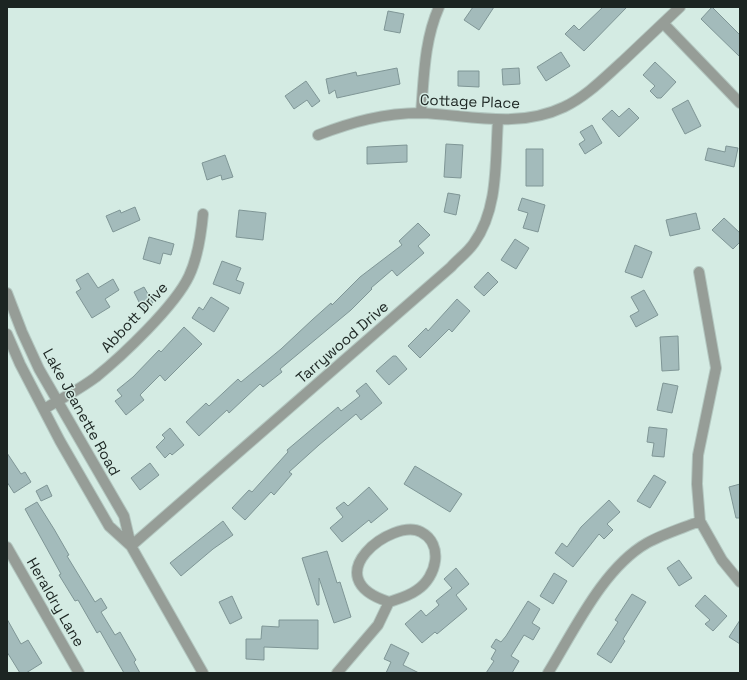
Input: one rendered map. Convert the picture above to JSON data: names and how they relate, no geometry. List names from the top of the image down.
{
  "streets": {
    "street": [
      "Cottage Place",
      "Abbott Drive",
      "Tarrywood Drive",
      "Lake Jeanette Road",
      "Heraldry Lane"
    ]
  },
  "crossings": [
    ["Cottage Place", "Tarrywood Drive"],
    ["Abbott Drive", "Lake Jeanette Road"],
    ["Tarrywood Drive", "Lake Jeanette Road"]
  ]
}
